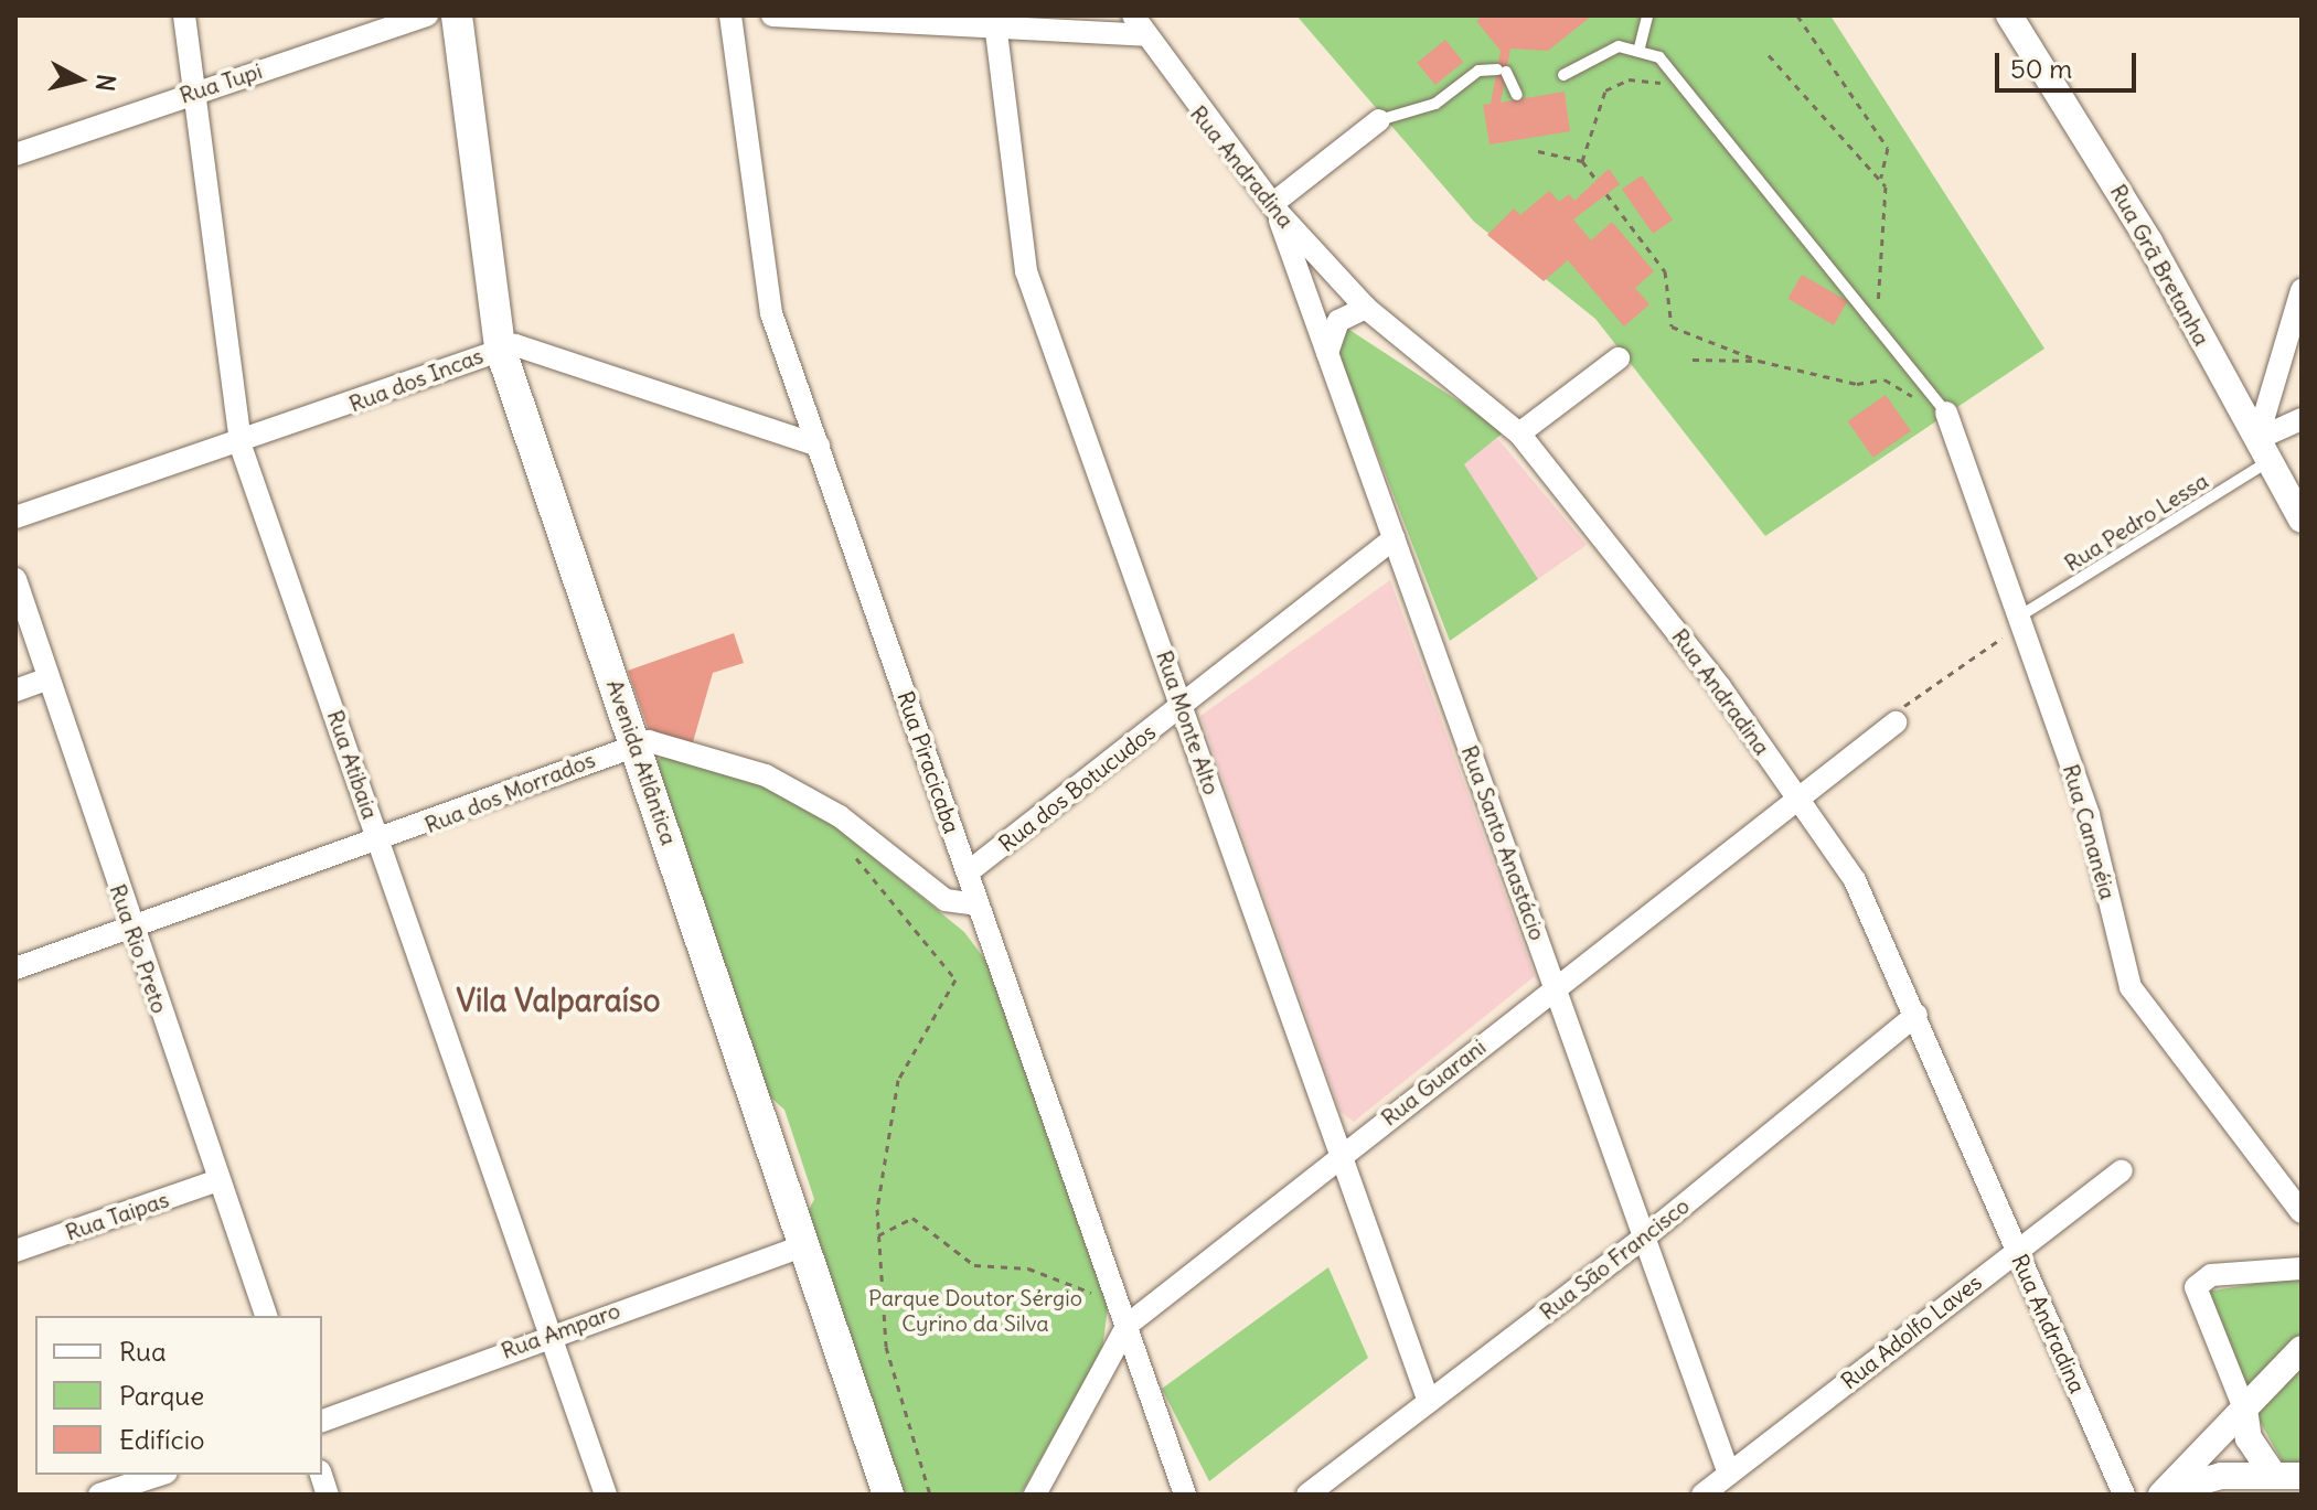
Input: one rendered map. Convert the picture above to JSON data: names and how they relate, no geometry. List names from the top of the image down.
{
  "streets": {
    "main road": ["Avenida Atlântica"],
    "street": [
      "Rua Tupi",
      "Rua Andradina",
      "Rua Grã Bretanha",
      "Rua dos Incas",
      "Rua Monte Alto",
      "Rua Piracicaba",
      "Rua Atibaia",
      "Rua dos Botucudos",
      "Rua dos Morrados",
      "Rua Cananéia",
      "Rua Santo Anastácio",
      "Rua Rio Preto",
      "Rua Guarani",
      "Rua Taipas",
      "Rua São Francisco",
      "Rua Amparo",
      "Rua Adolfo Laves"
    ],
    "lane": ["Rua Pedro Lessa"]
  },
  "crossings": [
    ["Rua Tupi", "Rua Atibaia"],
    ["Rua Andradina", "Rua Santo Anastácio"],
    ["Rua Andradina", "Rua Guarani"],
    ["Rua Andradina", "Rua São Francisco"],
    ["Rua Andradina", "Rua Adolfo Laves"],
    ["Rua Grã Bretanha", "Rua Pedro Lessa"],
    ["Rua dos Incas", "Avenida Atlântica"],
    ["Rua dos Incas", "Rua Piracicaba"],
    ["Rua dos Incas", "Rua Atibaia"],
    ["Rua Pedro Lessa", "Rua Cananéia"],
    ["Rua Monte Alto", "Rua dos Botucudos"],
    ["Rua Monte Alto", "Rua Guarani"],
    ["Rua Monte Alto", "Rua São Francisco"],
    ["Avenida Atlântica", "Rua dos Morrados"],
    ["Avenida Atlântica", "Rua Amparo"],
    ["Rua Piracicaba", "Rua dos Botucudos"],
    ["Rua Piracicaba", "Rua Guarani"],
    ["Rua Atibaia", "Rua dos Morrados"],
    ["Rua Atibaia", "Rua Amparo"],
    ["Rua dos Botucudos", "Rua Santo Anastácio"],
    ["Rua dos Morrados", "Rua Rio Preto"],
    ["Rua Santo Anastácio", "Rua Guarani"],
    ["Rua Santo Anastácio", "Rua São Francisco"],
    ["Rua Santo Anastácio", "Rua Adolfo Laves"],
    ["Rua Rio Preto", "Rua Taipas"]
  ],
  "districts": ["Vila Valparaíso"],
  "parks": ["Parque Doutor Sérgio Cyrino da Silva"],
  "legend": ["Rua", "Parque", "Edifício"],
  "scale_bar": "50 m",
  "north": "right"
}
